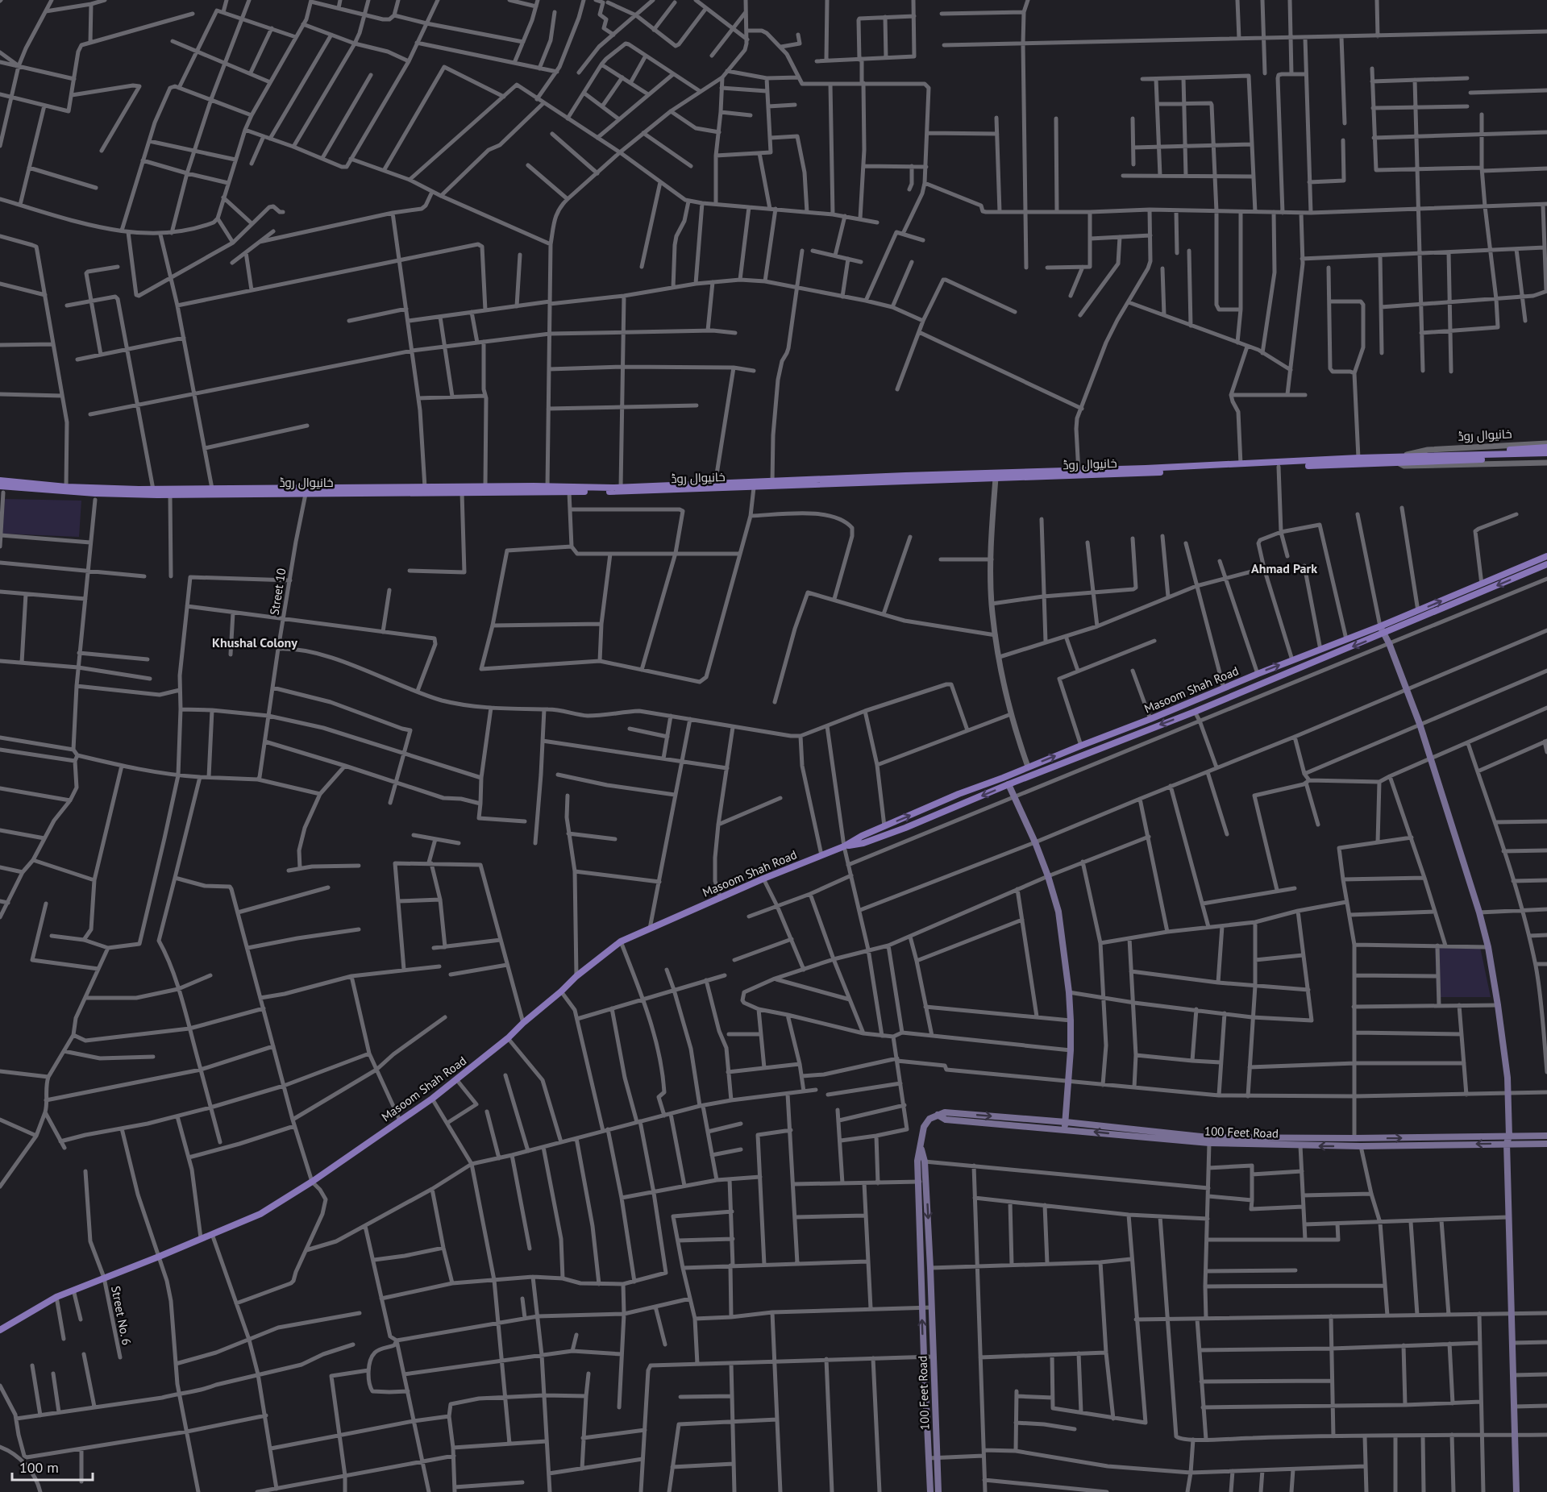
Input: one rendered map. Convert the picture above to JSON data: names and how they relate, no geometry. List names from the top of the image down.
{
  "streets": {
    "main road": ["خانیوال روڈ", "Masoom Shah Road", "100 Feet Road"],
    "street": ["Street 10", "Street No. 6"]
  },
  "crossings": [
    ["خانیوال روڈ", "Street 10"],
    ["Masoom Shah Road", "Street No. 6"]
  ],
  "districts": ["Ahmad Park", "Khushal Colony"],
  "scale_bar": "100 m"
}
